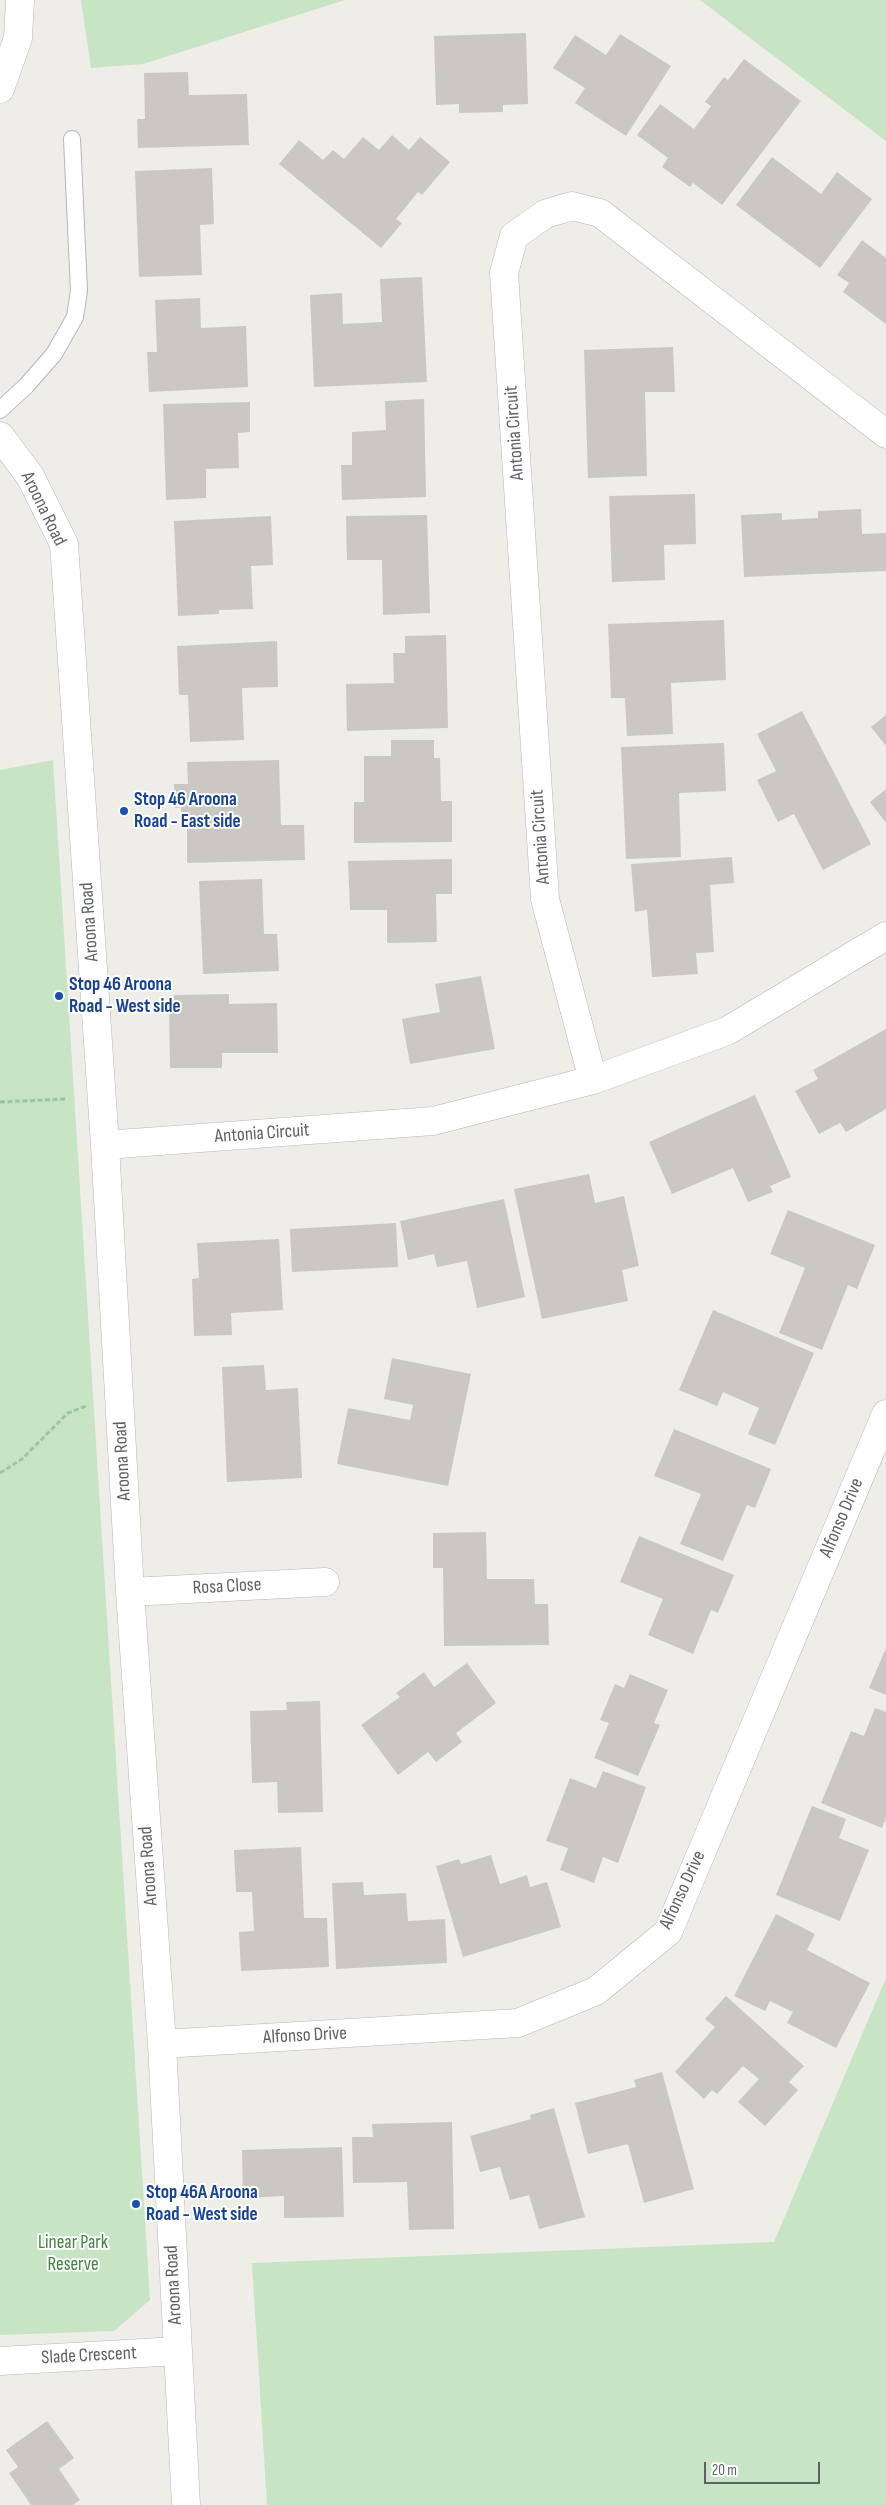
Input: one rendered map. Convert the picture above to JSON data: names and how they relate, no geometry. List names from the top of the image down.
{
  "streets": {
    "street": [
      "Antonia Circuit",
      "Aroona Road",
      "Alfonso Drive",
      "Rosa Close",
      "Slade Crescent"
    ]
  },
  "crossings": [
    ["Antonia Circuit", "Aroona Road"],
    ["Aroona Road", "Alfonso Drive"],
    ["Aroona Road", "Rosa Close"],
    ["Aroona Road", "Slade Crescent"]
  ],
  "parks": ["Linear Park Reserve"],
  "places": ["Stop 46 Aroona Road - East side", "Stop 46 Aroona Road - West side", "Stop 46A Aroona Road - West side"],
  "scale_bar": "20 m"
}
